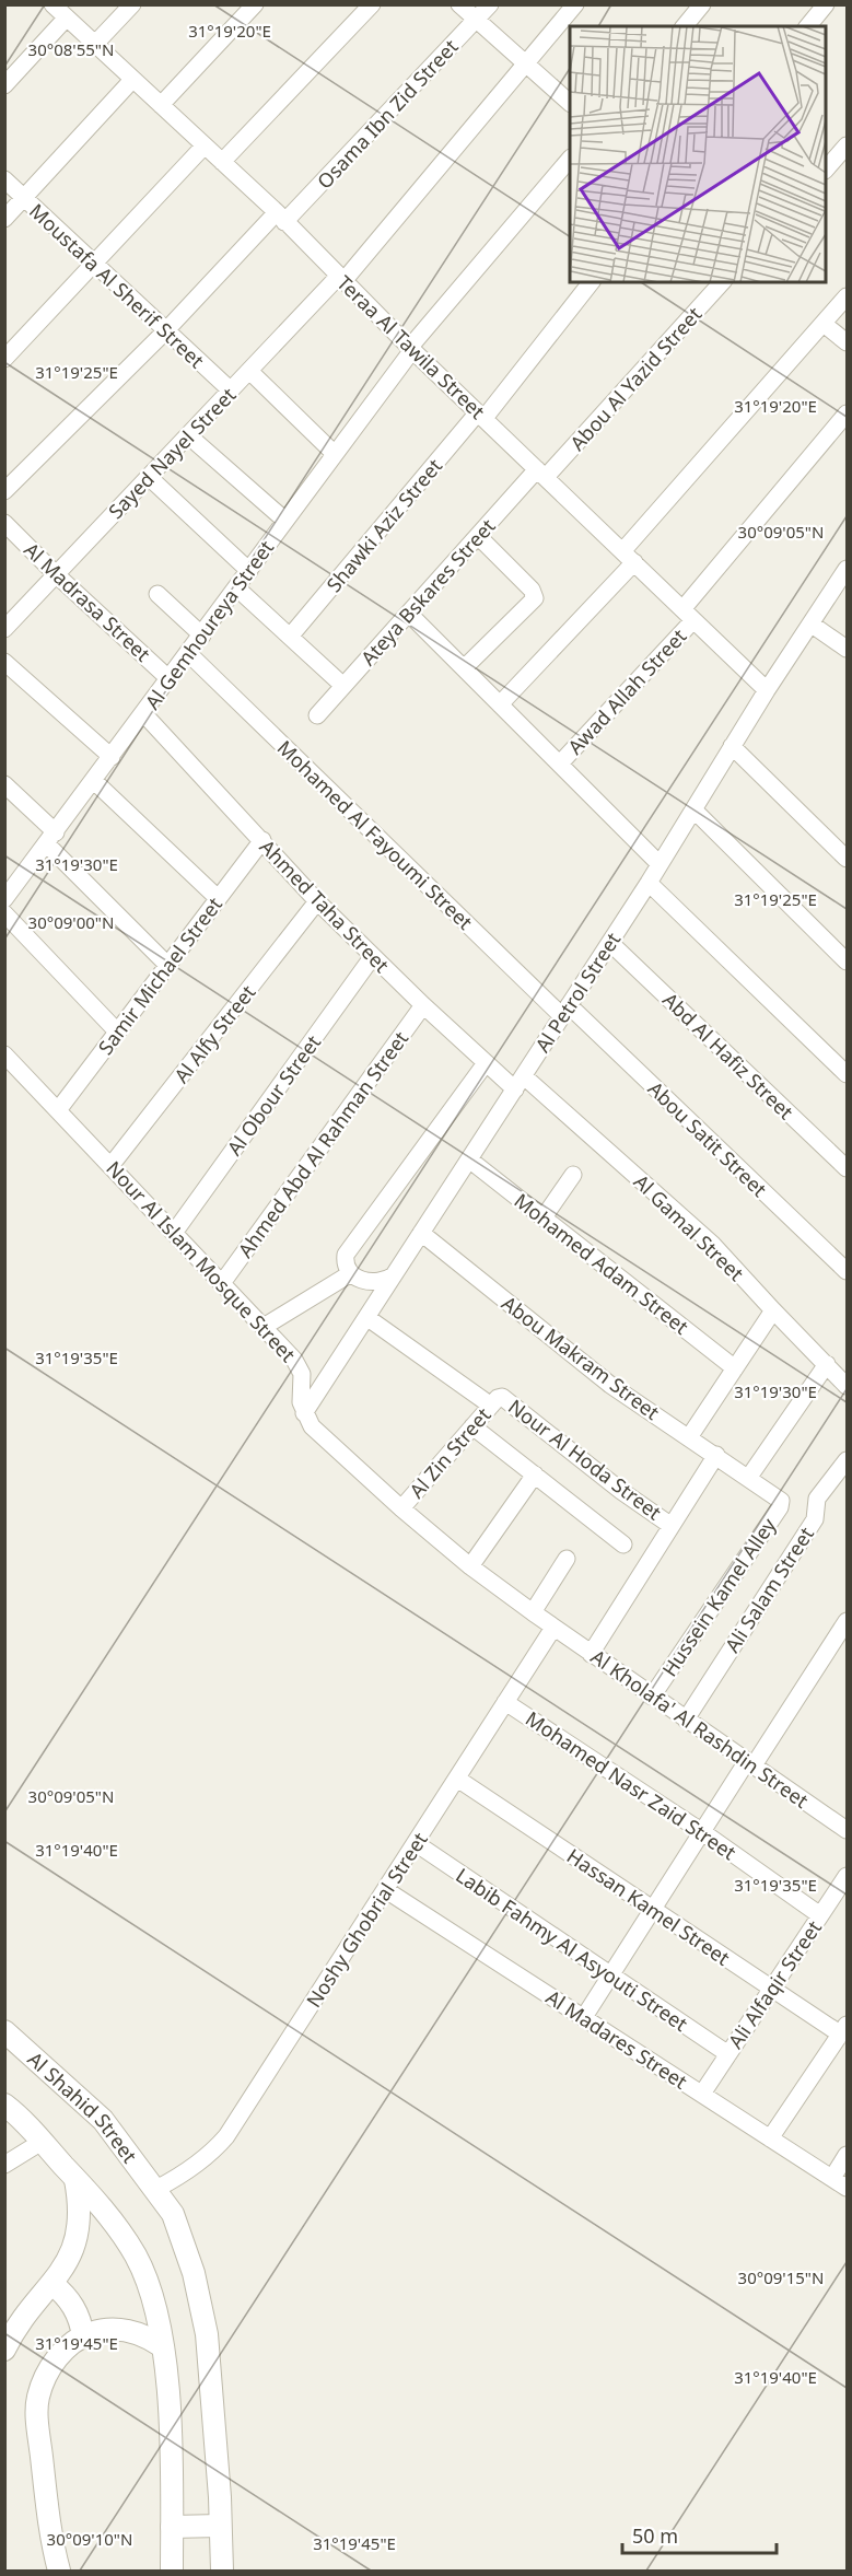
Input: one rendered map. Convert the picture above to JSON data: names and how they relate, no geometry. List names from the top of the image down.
{
  "streets": {
    "street": [
      "Osama Ibn Zid Street",
      "Moustafa Al Sherif Street",
      "Teraa Al Tawila Street",
      "Abou Al Yazid Street",
      "Sayed Nayel Street",
      "Shawki Aziz Street",
      "Ateya Bskares Street",
      "Al Madrasa Street",
      "Al Gemhoureya Street",
      "Awad Allah Street",
      "Mohamed Al Fayoumi Street",
      "Ahmed Taha Street",
      "Samir Michael Street",
      "Al Petrol Street",
      "Al Alfy Street",
      "Abd Al Hafiz Street",
      "Al Obour Street",
      "Abou Satit Street",
      "Ahmed Abd Al Rahman Street",
      "Al Gamal Street",
      "Nour Al Islam Mosque Street",
      "Mohamed Adam Street",
      "Abou Makram Street",
      "Al Zin Street",
      "Nour Al Hoda Street",
      "Ali Salam Street",
      "Hussein Kamel Alley",
      "Al Kholafa' Al Rashdin Street",
      "Mohamed Nasr Zaid Street",
      "Hassan Kamel Street",
      "Noshy Ghobrial Street",
      "Labib Fahmy Al Asyouti Street",
      "Ali Alfaqir Street",
      "Al Madares Street",
      "Al Shahid Street"
    ]
  },
  "crossings": [
    ["Osama Ibn Zid Street", "Moustafa Al Sherif Street"],
    ["Osama Ibn Zid Street", "Teraa Al Tawila Street"],
    ["Moustafa Al Sherif Street", "Sayed Nayel Street"],
    ["Teraa Al Tawila Street", "Abou Al Yazid Street"],
    ["Teraa Al Tawila Street", "Sayed Nayel Street"],
    ["Teraa Al Tawila Street", "Shawki Aziz Street"],
    ["Teraa Al Tawila Street", "Ateya Bskares Street"],
    ["Teraa Al Tawila Street", "Al Gemhoureya Street"],
    ["Teraa Al Tawila Street", "Awad Allah Street"],
    ["Teraa Al Tawila Street", "Al Petrol Street"],
    ["Abou Al Yazid Street", "Ateya Bskares Street"],
    ["Sayed Nayel Street", "Al Madrasa Street"],
    ["Al Madrasa Street", "Al Gemhoureya Street"],
    ["Al Gemhoureya Street", "Mohamed Al Fayoumi Street"],
    ["Al Gemhoureya Street", "Ahmed Taha Street"],
    ["Mohamed Al Fayoumi Street", "Al Petrol Street"],
    ["Mohamed Al Fayoumi Street", "Abou Satit Street"],
    ["Ahmed Taha Street", "Samir Michael Street"],
    ["Ahmed Taha Street", "Al Petrol Street"],
    ["Ahmed Taha Street", "Al Alfy Street"],
    ["Ahmed Taha Street", "Al Obour Street"],
    ["Ahmed Taha Street", "Ahmed Abd Al Rahman Street"],
    ["Ahmed Taha Street", "Al Gamal Street"],
    ["Samir Michael Street", "Nour Al Islam Mosque Street"],
    ["Al Petrol Street", "Abd Al Hafiz Street"],
    ["Al Petrol Street", "Abou Satit Street"],
    ["Al Petrol Street", "Al Gamal Street"],
    ["Al Petrol Street", "Nour Al Islam Mosque Street"],
    ["Al Petrol Street", "Mohamed Adam Street"],
    ["Al Petrol Street", "Abou Makram Street"],
    ["Al Petrol Street", "Nour Al Hoda Street"],
    ["Al Alfy Street", "Nour Al Islam Mosque Street"],
    ["Al Obour Street", "Nour Al Islam Mosque Street"],
    ["Ahmed Abd Al Rahman Street", "Nour Al Islam Mosque Street"],
    ["Abou Makram Street", "Hussein Kamel Alley"],
    ["Al Zin Street", "Nour Al Hoda Street"],
    ["Ali Salam Street", "Al Kholafa' Al Rashdin Street"],
    ["Hussein Kamel Alley", "Al Kholafa' Al Rashdin Street"],
    ["Al Kholafa' Al Rashdin Street", "Noshy Ghobrial Street"],
    ["Mohamed Nasr Zaid Street", "Noshy Ghobrial Street"],
    ["Mohamed Nasr Zaid Street", "Ali Alfaqir Street"],
    ["Hassan Kamel Street", "Noshy Ghobrial Street"],
    ["Hassan Kamel Street", "Ali Alfaqir Street"],
    ["Noshy Ghobrial Street", "Labib Fahmy Al Asyouti Street"],
    ["Noshy Ghobrial Street", "Al Madares Street"],
    ["Noshy Ghobrial Street", "Al Shahid Street"],
    ["Labib Fahmy Al Asyouti Street", "Ali Alfaqir Street"],
    ["Ali Alfaqir Street", "Al Madares Street"]
  ],
  "scale_bar": "50 m",
  "coordinates": [
    "31°19'20\"E",
    "30°08'55\"N",
    "31°19'25\"E",
    "30°09'05\"N",
    "31°19'30\"E",
    "30°09'00\"N",
    "31°19'35\"E",
    "31°19'40\"E",
    "30°09'15\"N",
    "31°19'45\"E",
    "30°09'10\"N"
  ]
}
